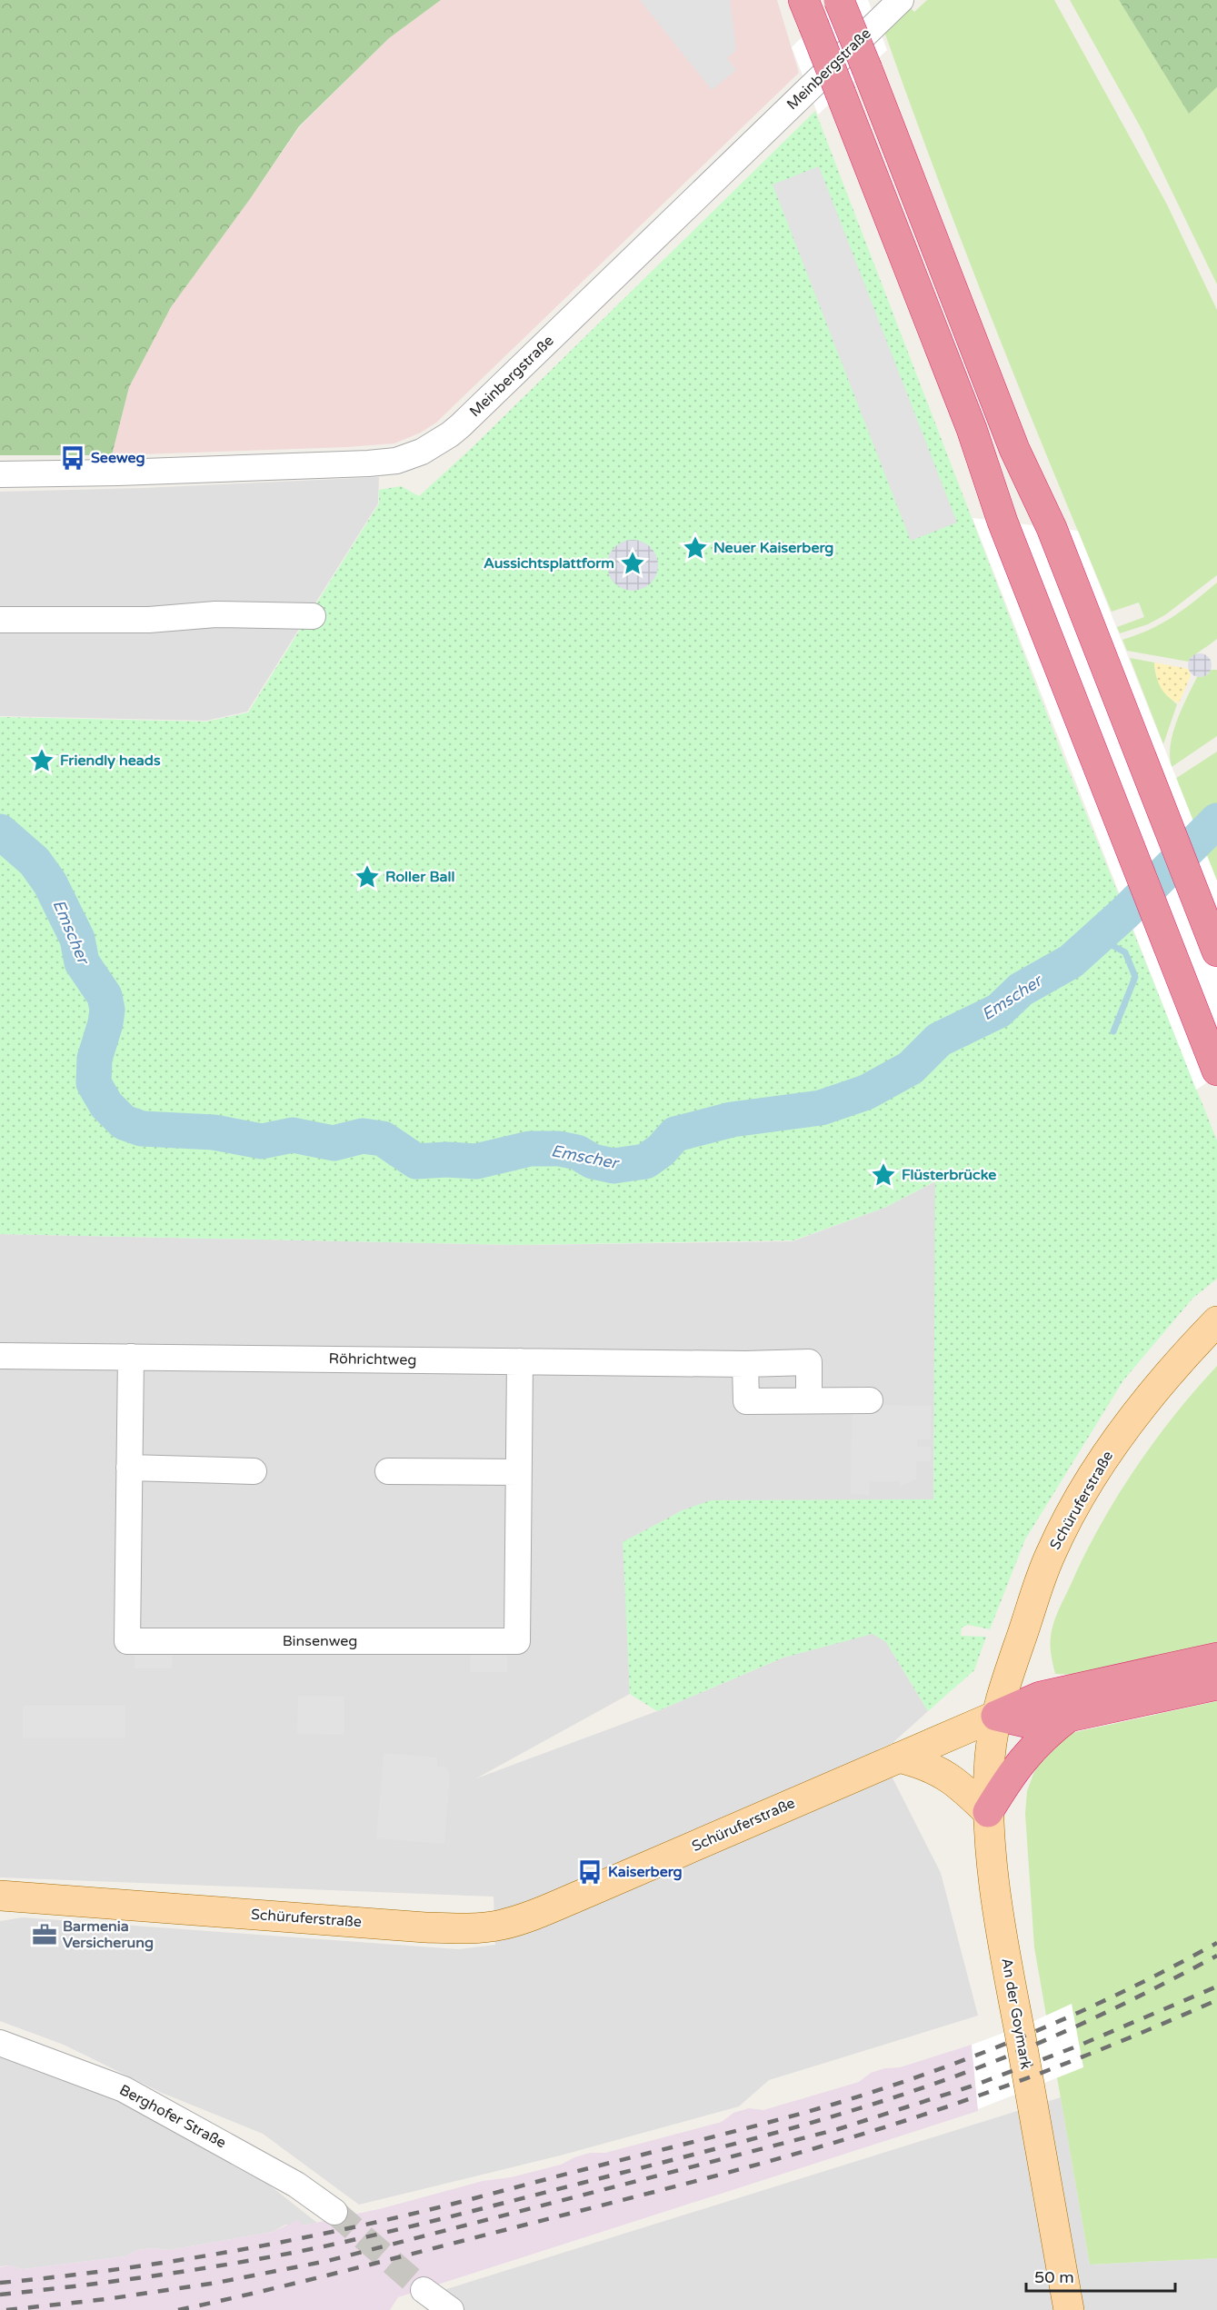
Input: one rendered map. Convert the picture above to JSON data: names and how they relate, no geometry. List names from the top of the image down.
{
  "streets": {
    "main road": ["Schüruferstraße", "An der Goymark"],
    "street": [
      "Meinbergstraße",
      "Röhrichtweg",
      "Binsenweg",
      "Berghofer Straße"
    ]
  },
  "crossings": [
    ["Röhrichtweg", "Binsenweg"],
    ["Schüruferstraße", "An der Goymark"]
  ],
  "water": ["Emscher"],
  "places": {
    "bus stop": ["Seeweg", "Kaiserberg"],
    "place": [
      "Neuer Kaiserberg",
      "Aussichtsplattform",
      "Friendly heads",
      "Roller Ball",
      "Flüsterbrücke"
    ],
    "office": ["Barmenia Versicherung"]
  },
  "scale_bar": "50 m"
}
